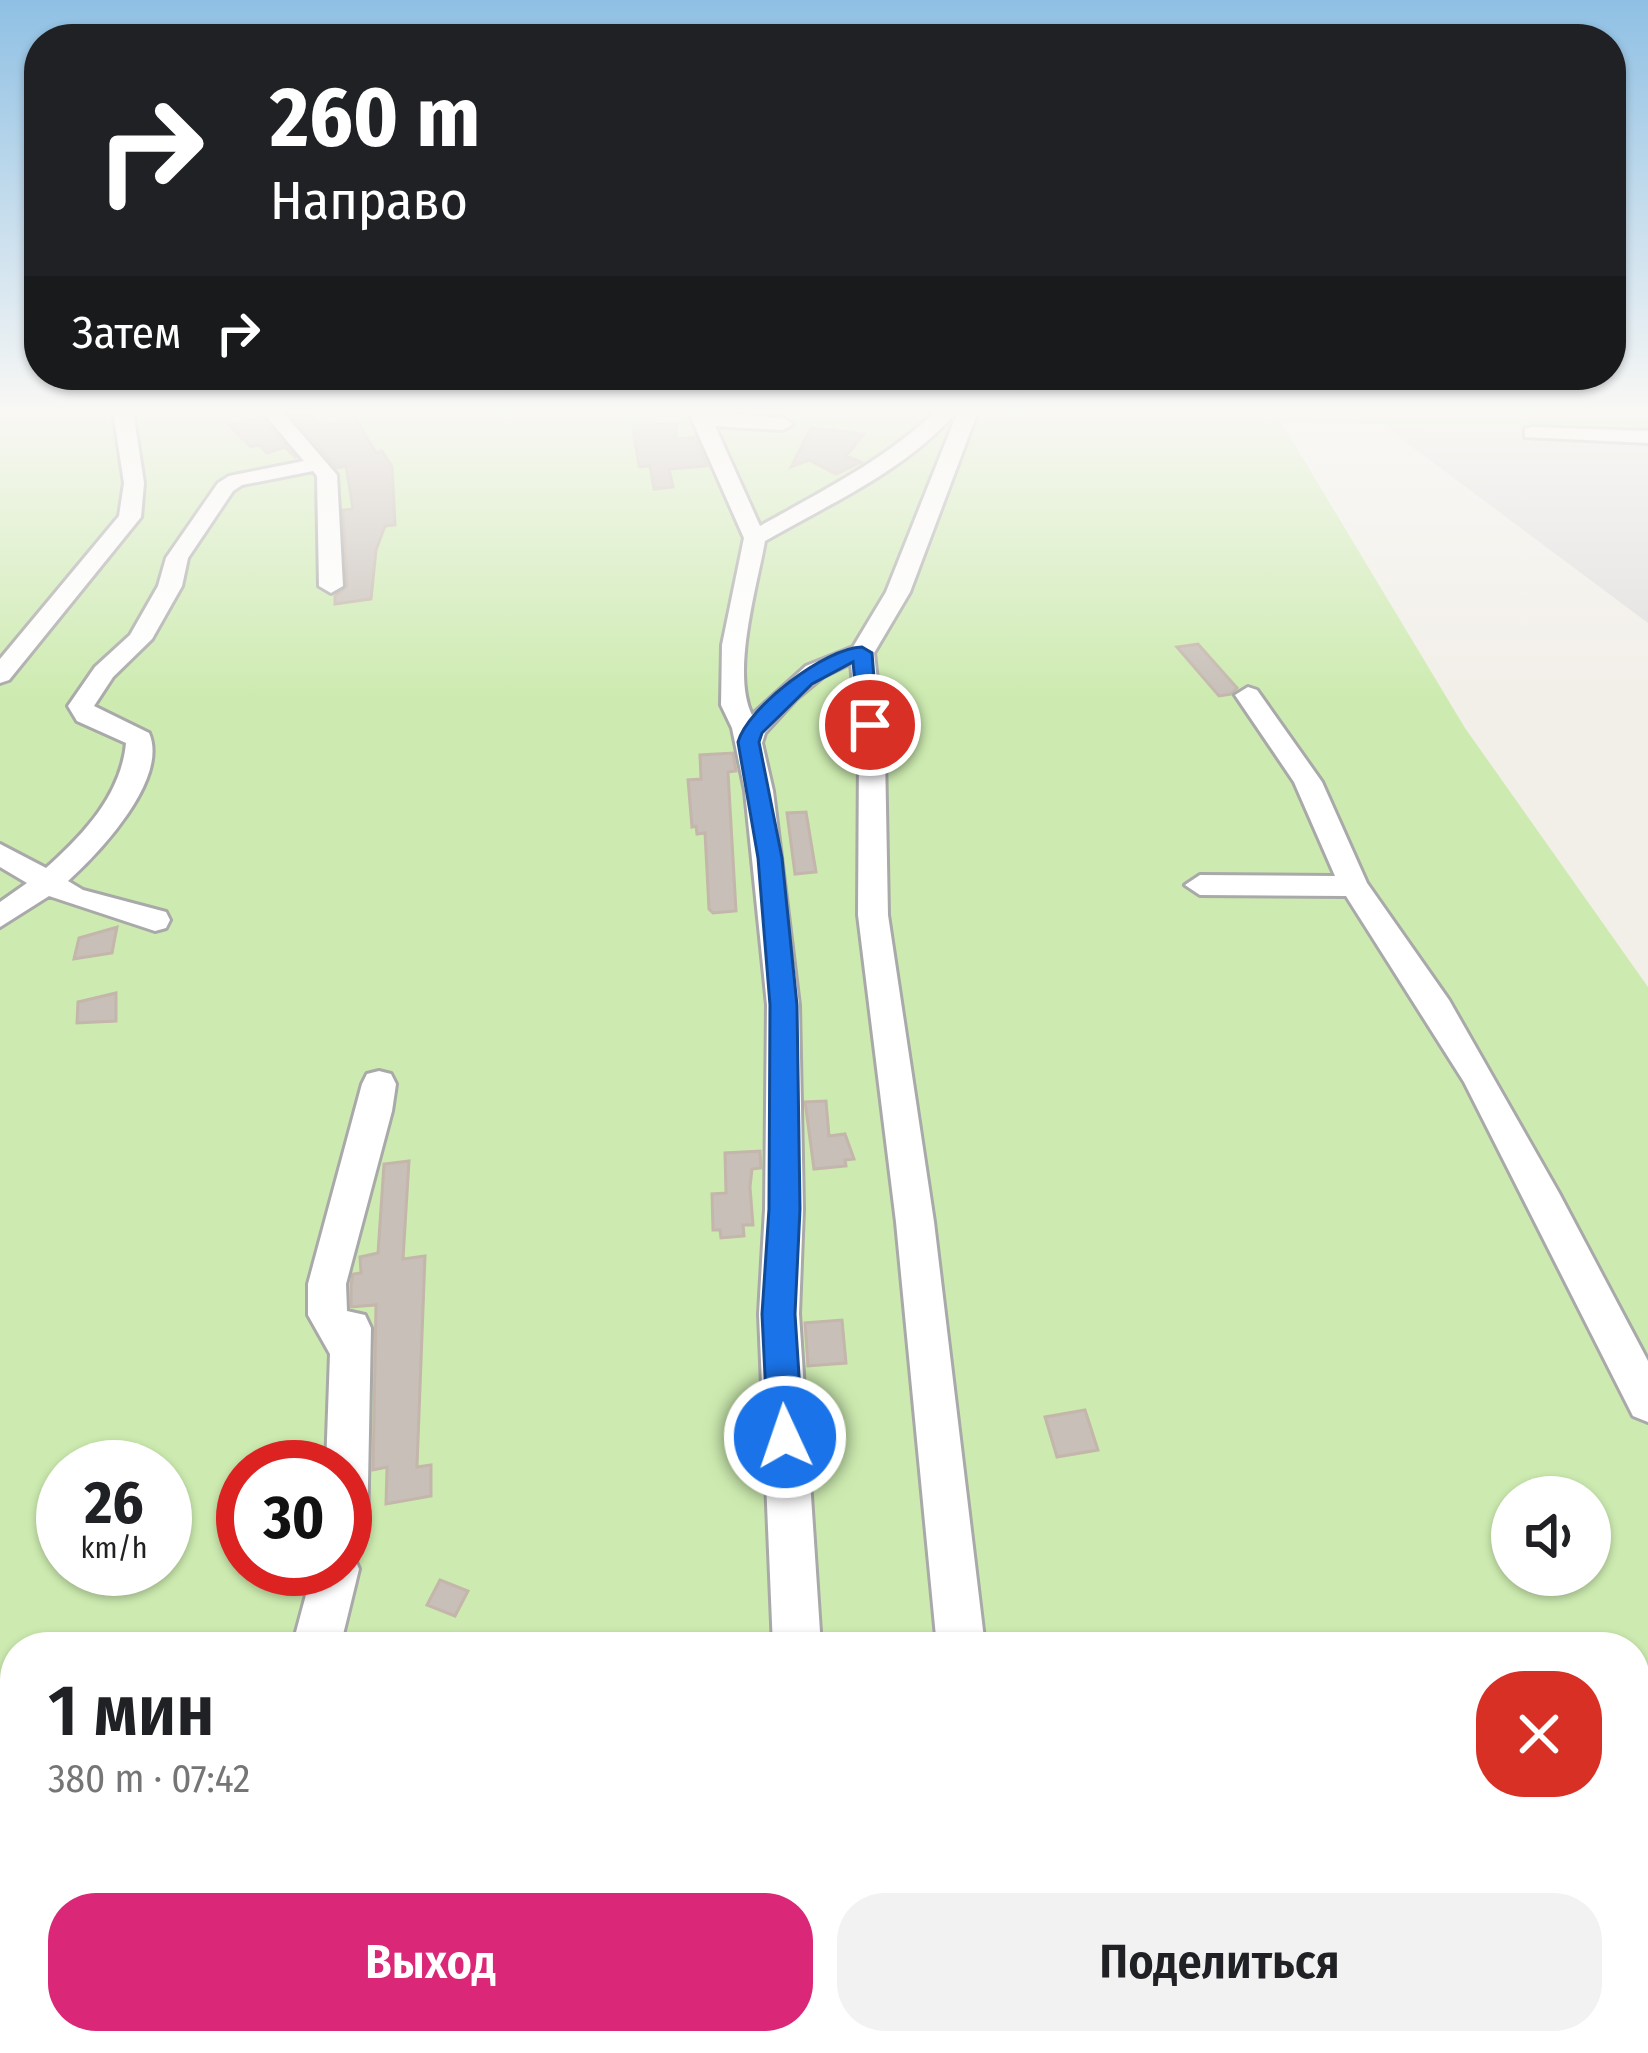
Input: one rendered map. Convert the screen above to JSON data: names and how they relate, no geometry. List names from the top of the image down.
{
  "page": {
    "turn": ["260 m", "Направо"],
    "then": "Затем",
    "speed": "26 km/h",
    "limit": "30",
    "heading": ["1 мин", "380 m · 07:42"],
    "buttons": ["Выход", "Поделиться"]
  }
}
